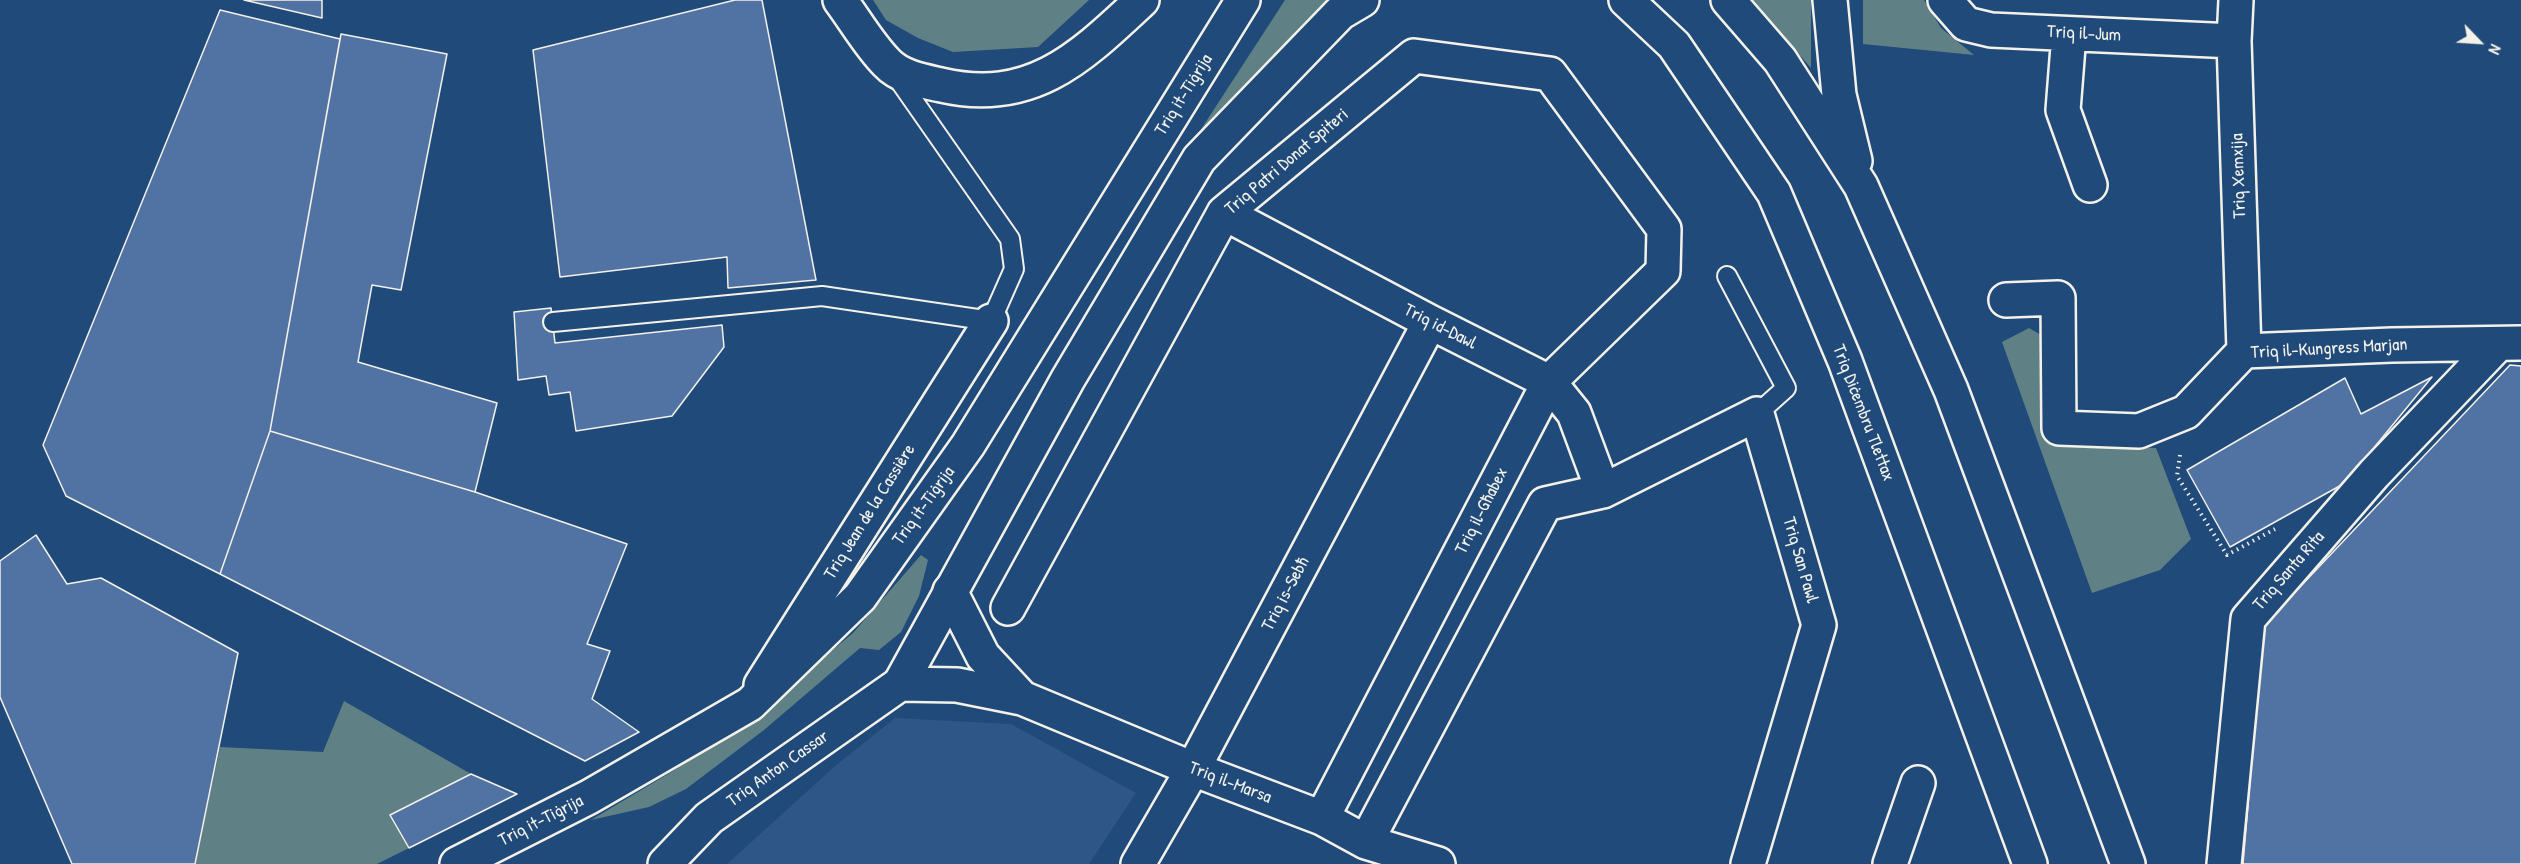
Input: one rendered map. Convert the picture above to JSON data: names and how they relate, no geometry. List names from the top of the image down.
{
  "streets": {
    "main road": [
      "Triq il-Jum",
      "Triq it-Tiġrija",
      "Triq Patri Donat Spiteri",
      "Triq Xemxija",
      "Triq id-Dawl",
      "Triq il-Kungress Marjan",
      "Triq Diċembru Tlettax",
      "Triq il-Għabex",
      "Triq Jean de la Cassière",
      "Triq San Pawl",
      "Triq Santa Rita",
      "Triq is-Sebħ",
      "Triq Anton Cassar",
      "Triq il-Marsa"
    ]
  },
  "crossings": [
    ["Triq il-Jum", "Triq Xemxija"],
    ["Triq it-Tiġrija", "Triq Jean de la Cassière"],
    ["Triq Patri Donat Spiteri", "Triq id-Dawl"],
    ["Triq Patri Donat Spiteri", "Triq il-Għabex"],
    ["Triq Xemxija", "Triq il-Kungress Marjan"],
    ["Triq id-Dawl", "Triq il-Għabex"],
    ["Triq id-Dawl", "Triq is-Sebħ"],
    ["Triq il-Kungress Marjan", "Triq Santa Rita"],
    ["Triq il-Għabex", "Triq il-Marsa"],
    ["Triq is-Sebħ", "Triq il-Marsa"],
    ["Triq Anton Cassar", "Triq il-Marsa"]
  ],
  "north": "bottom right"
}
